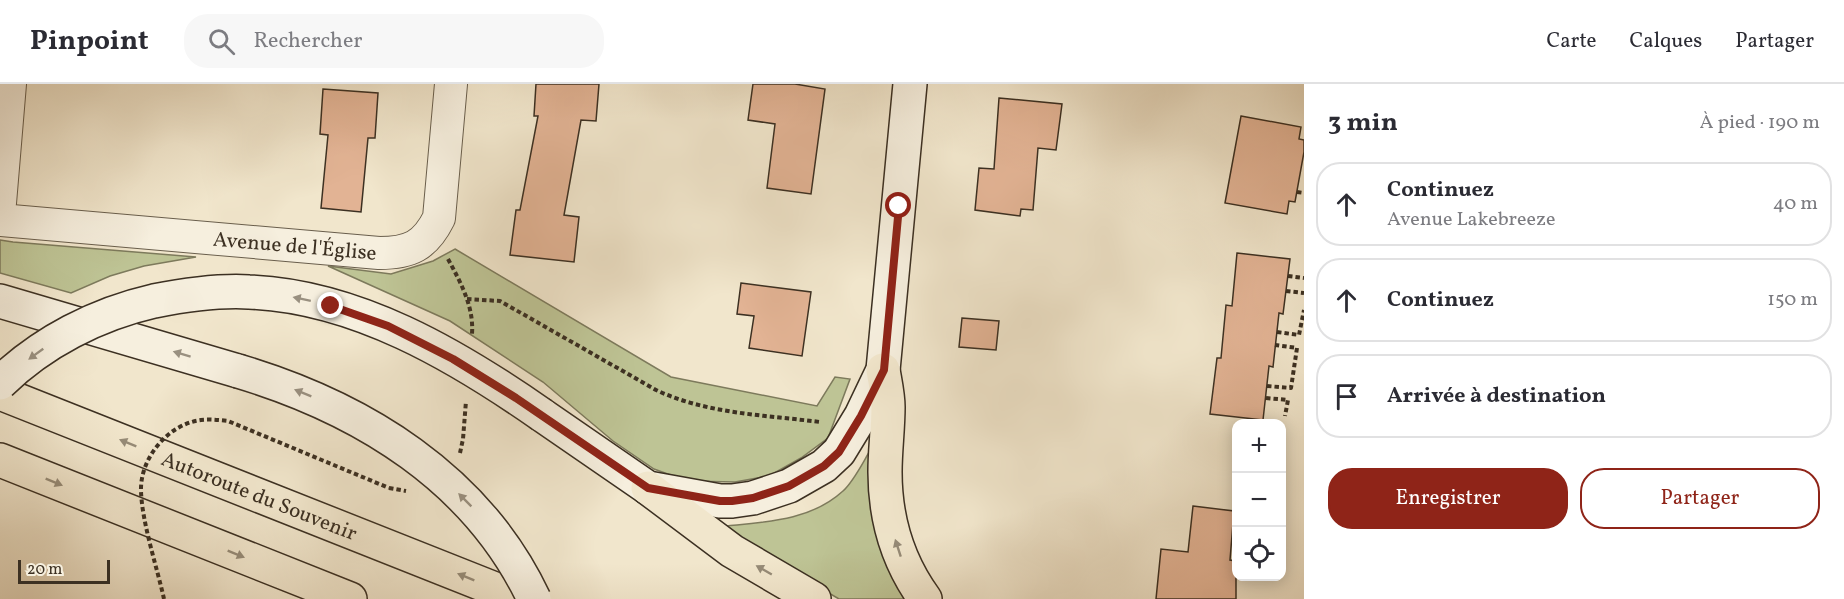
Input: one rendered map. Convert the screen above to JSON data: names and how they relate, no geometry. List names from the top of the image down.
{
  "streets": {
    "highway": ["Autoroute du Souvenir"],
    "street": ["Avenue de l'Église"]
  },
  "scale_bar": "20 m",
  "page": {
    "header": "Pinpoint",
    "search": "Rechercher",
    "nav": ["Carte", "Calques", "Partager"],
    "heading": ["3 min", "À pied · 190 m"],
    "list": [
      ["Continuez", "Avenue Lakebreeze", "40 m"],
      ["Continuez", "150 m"],
      "Arrivée à destination"
    ],
    "map_buttons": ["+", "−"],
    "buttons": ["Enregistrer", "Partager"],
    "scale": "20 m"
  }
}
